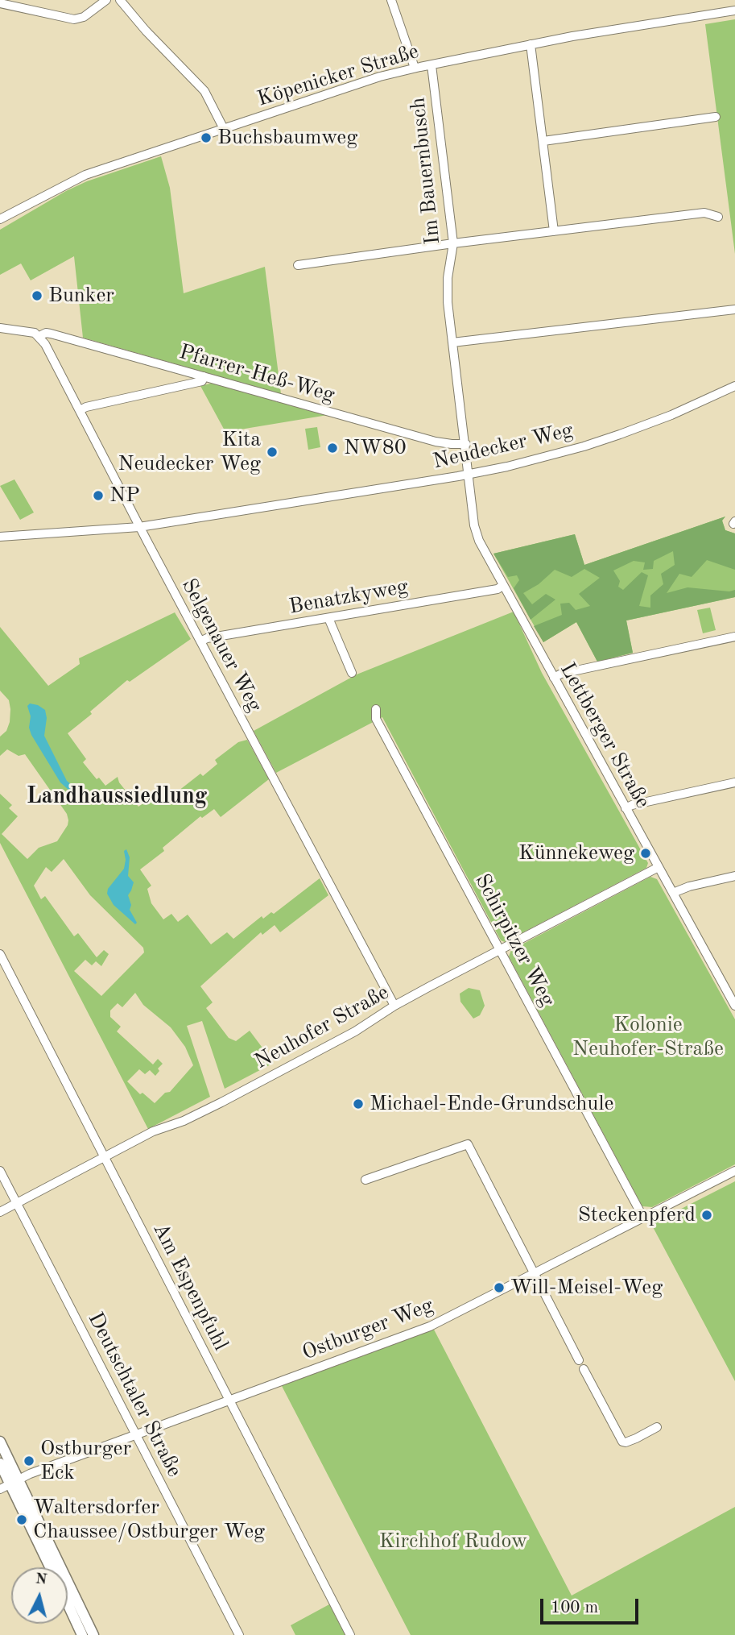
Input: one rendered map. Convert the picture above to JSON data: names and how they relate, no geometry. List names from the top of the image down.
{
  "streets": {
    "street": [
      "Köpenicker Straße",
      "Im Bauernbusch",
      "Pfarrer-Heß-Weg",
      "Neudecker Weg",
      "Benatzkyweg",
      "Selgenauer Weg",
      "Lettberger Straße",
      "Schirpitzer Weg",
      "Neuhofer Straße",
      "Am Espenpfuhl",
      "Ostburger Weg",
      "Deutschtaler Straße"
    ]
  },
  "crossings": [
    ["Köpenicker Straße", "Im Bauernbusch"],
    ["Im Bauernbusch", "Pfarrer-Heß-Weg"],
    ["Im Bauernbusch", "Neudecker Weg"],
    ["Im Bauernbusch", "Lettberger Straße"],
    ["Pfarrer-Heß-Weg", "Selgenauer Weg"],
    ["Neudecker Weg", "Selgenauer Weg"],
    ["Neudecker Weg", "Lettberger Straße"],
    ["Benatzkyweg", "Selgenauer Weg"],
    ["Benatzkyweg", "Lettberger Straße"],
    ["Selgenauer Weg", "Neuhofer Straße"],
    ["Lettberger Straße", "Neuhofer Straße"],
    ["Schirpitzer Weg", "Neuhofer Straße"],
    ["Schirpitzer Weg", "Ostburger Weg"],
    ["Neuhofer Straße", "Am Espenpfuhl"],
    ["Neuhofer Straße", "Deutschtaler Straße"],
    ["Am Espenpfuhl", "Ostburger Weg"],
    ["Ostburger Weg", "Deutschtaler Straße"]
  ],
  "districts": ["Landhaussiedlung"],
  "parks": ["Kolonie Neuhofer-Straße", "Kirchhof Rudow"],
  "places": [
    "Buchsbaumweg",
    "Bunker",
    "NW80",
    "Kita Neudecker Weg",
    "NP",
    "Künnekeweg",
    "Michael-Ende-Grundschule",
    "Steckenpferd",
    "Will-Meisel-Weg",
    "Ostburger Eck",
    "Waltersdorfer Chaussee/Ostburger Weg"
  ],
  "scale_bar": "100 m",
  "north": "top"
}
